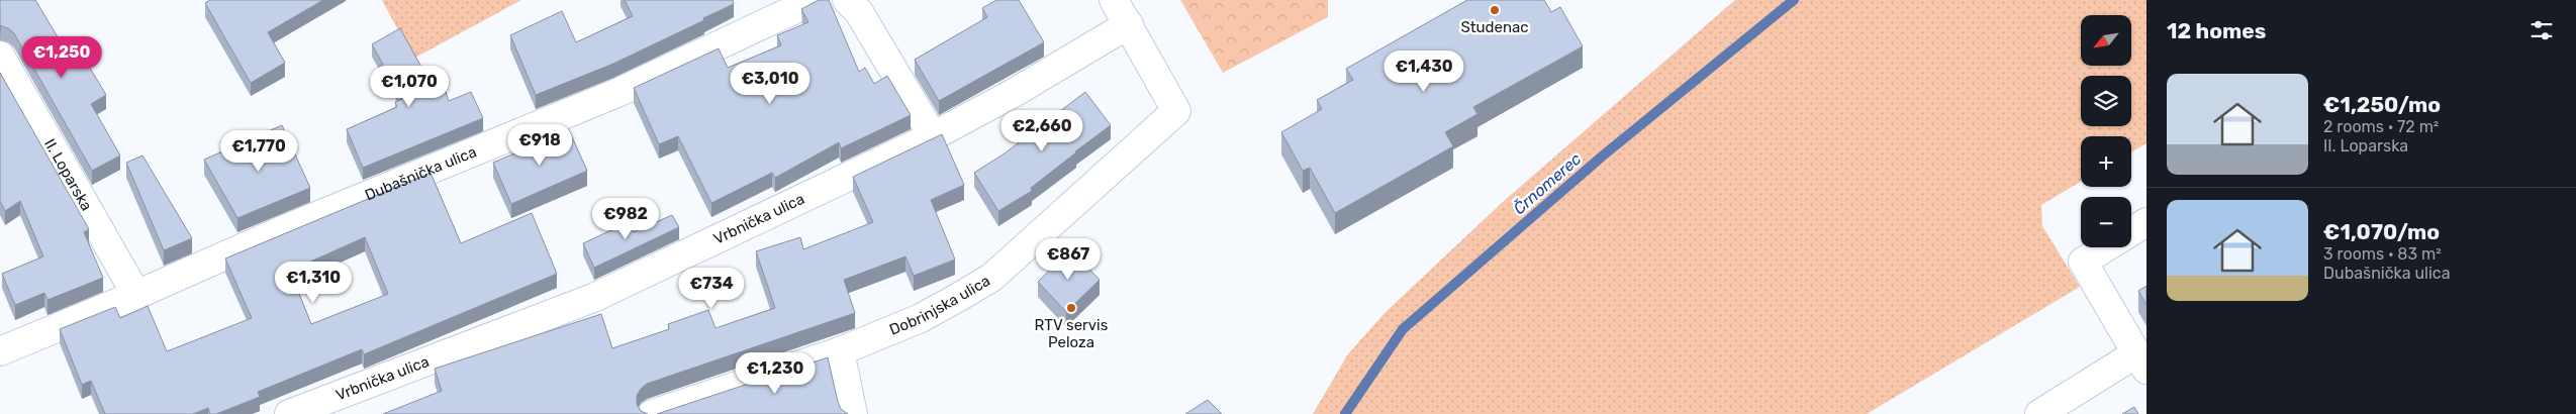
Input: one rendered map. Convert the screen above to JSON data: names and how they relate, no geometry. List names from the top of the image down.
{
  "streets": {
    "street": [
      "Dubašnička ulica",
      "II. Loparska",
      "Vrbnička ulica",
      "Dobrinjska ulica"
    ]
  },
  "crossings": [
    ["Dubašnička ulica", "II. Loparska"],
    ["Vrbnička ulica", "Dobrinjska ulica"]
  ],
  "water": ["Črnomerec"],
  "places": ["Studenac", "RTV servis Peloza"],
  "north": "bottom left",
  "page": {
    "heading": "12 homes",
    "map_buttons": ["+", "−"],
    "price": [
      "€1,250",
      "€1,430",
      "€3,010",
      "€1,070",
      "€2,660",
      "€918",
      "€1,770",
      "€982",
      "€867",
      "€1,310",
      "€734",
      "€1,230"
    ],
    "list": [
      {
        "name": "€1,250/mo",
        "note": "2 rooms · 72 m² · II. Loparska"
      },
      {
        "name": "€1,070/mo",
        "note": "3 rooms · 83 m² · Dubašnička ulica"
      }
    ]
  }
}
